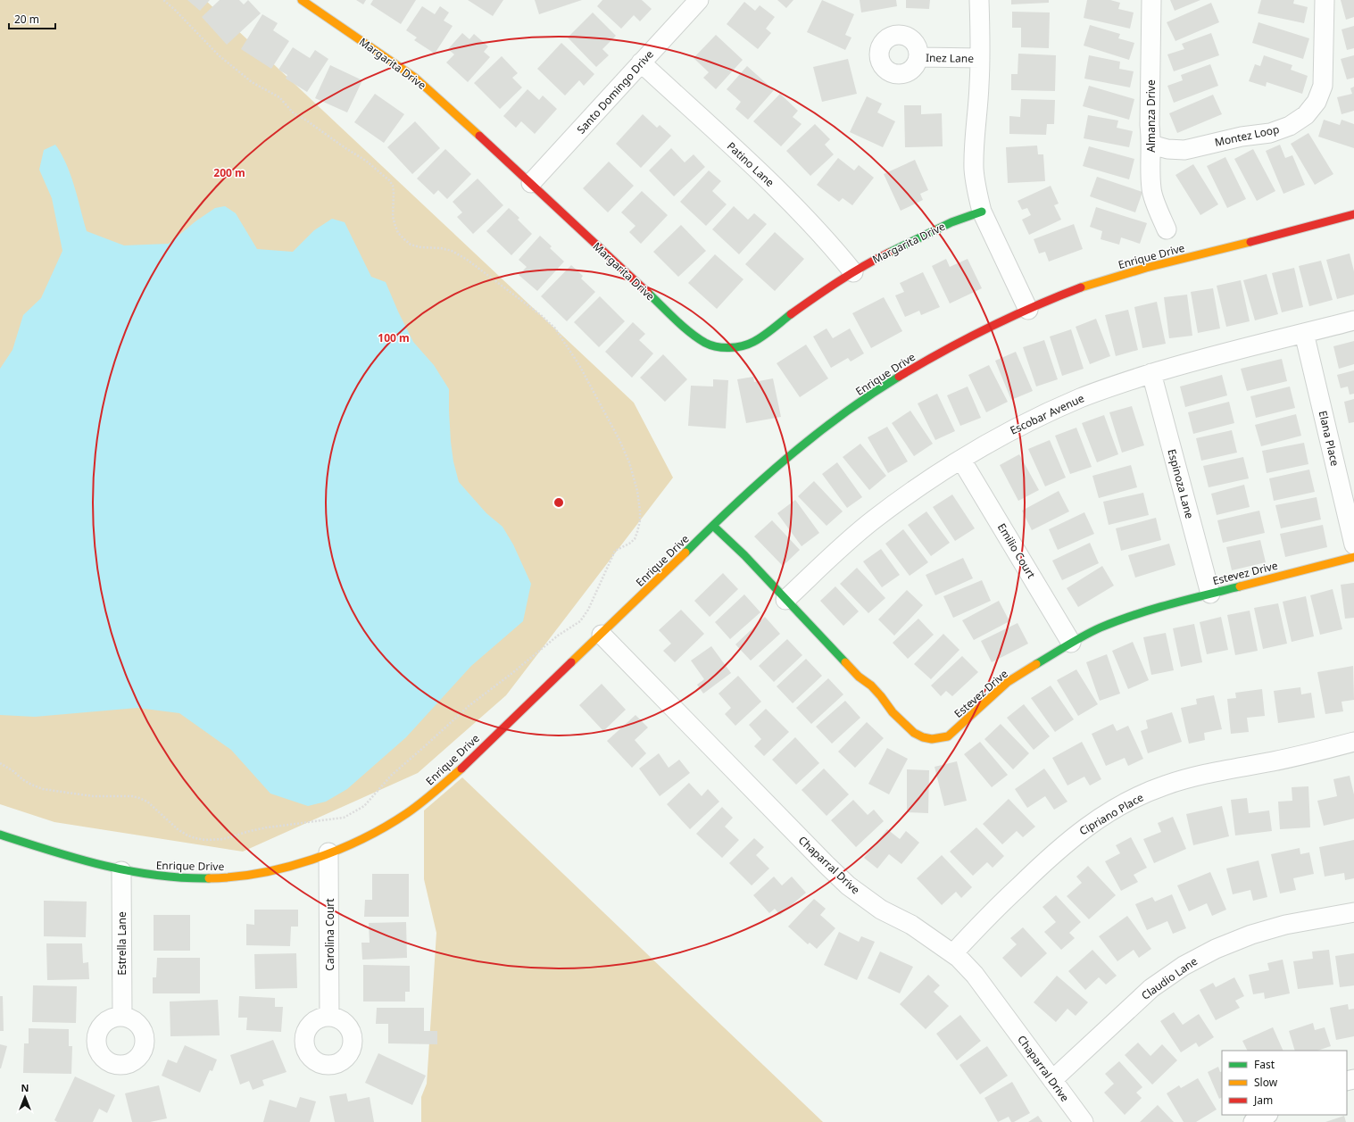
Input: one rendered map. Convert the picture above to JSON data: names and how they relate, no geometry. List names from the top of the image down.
{
  "streets": {
    "street": [
      "Inez Lane",
      "Margarita Drive",
      "Santo Domingo Drive",
      "Almanza Drive",
      "Montez Loop",
      "Patino Lane",
      "Enrique Drive",
      "Escobar Avenue",
      "Elana Place",
      "Espinoza Lane",
      "Emilio Court",
      "Estevez Drive",
      "Cipriano Place",
      "Chaparral Drive",
      "Carolina Court",
      "Estrella Lane",
      "Claudio Lane"
    ]
  },
  "crossings": [
    ["Margarita Drive", "Santo Domingo Drive"],
    ["Margarita Drive", "Patino Lane"],
    ["Santo Domingo Drive", "Patino Lane"],
    ["Almanza Drive", "Montez Loop"],
    ["Enrique Drive", "Estevez Drive"],
    ["Enrique Drive", "Chaparral Drive"],
    ["Enrique Drive", "Carolina Court"],
    ["Enrique Drive", "Estrella Lane"],
    ["Escobar Avenue", "Elana Place"],
    ["Escobar Avenue", "Espinoza Lane"],
    ["Escobar Avenue", "Emilio Court"],
    ["Escobar Avenue", "Estevez Drive"],
    ["Espinoza Lane", "Estevez Drive"],
    ["Emilio Court", "Estevez Drive"],
    ["Cipriano Place", "Chaparral Drive"],
    ["Chaparral Drive", "Claudio Lane"]
  ],
  "legend": ["Fast", "Slow", "Jam"],
  "scale_bar": "20 m",
  "north": "top",
  "rings": ["200 m", "100 m"]
}
